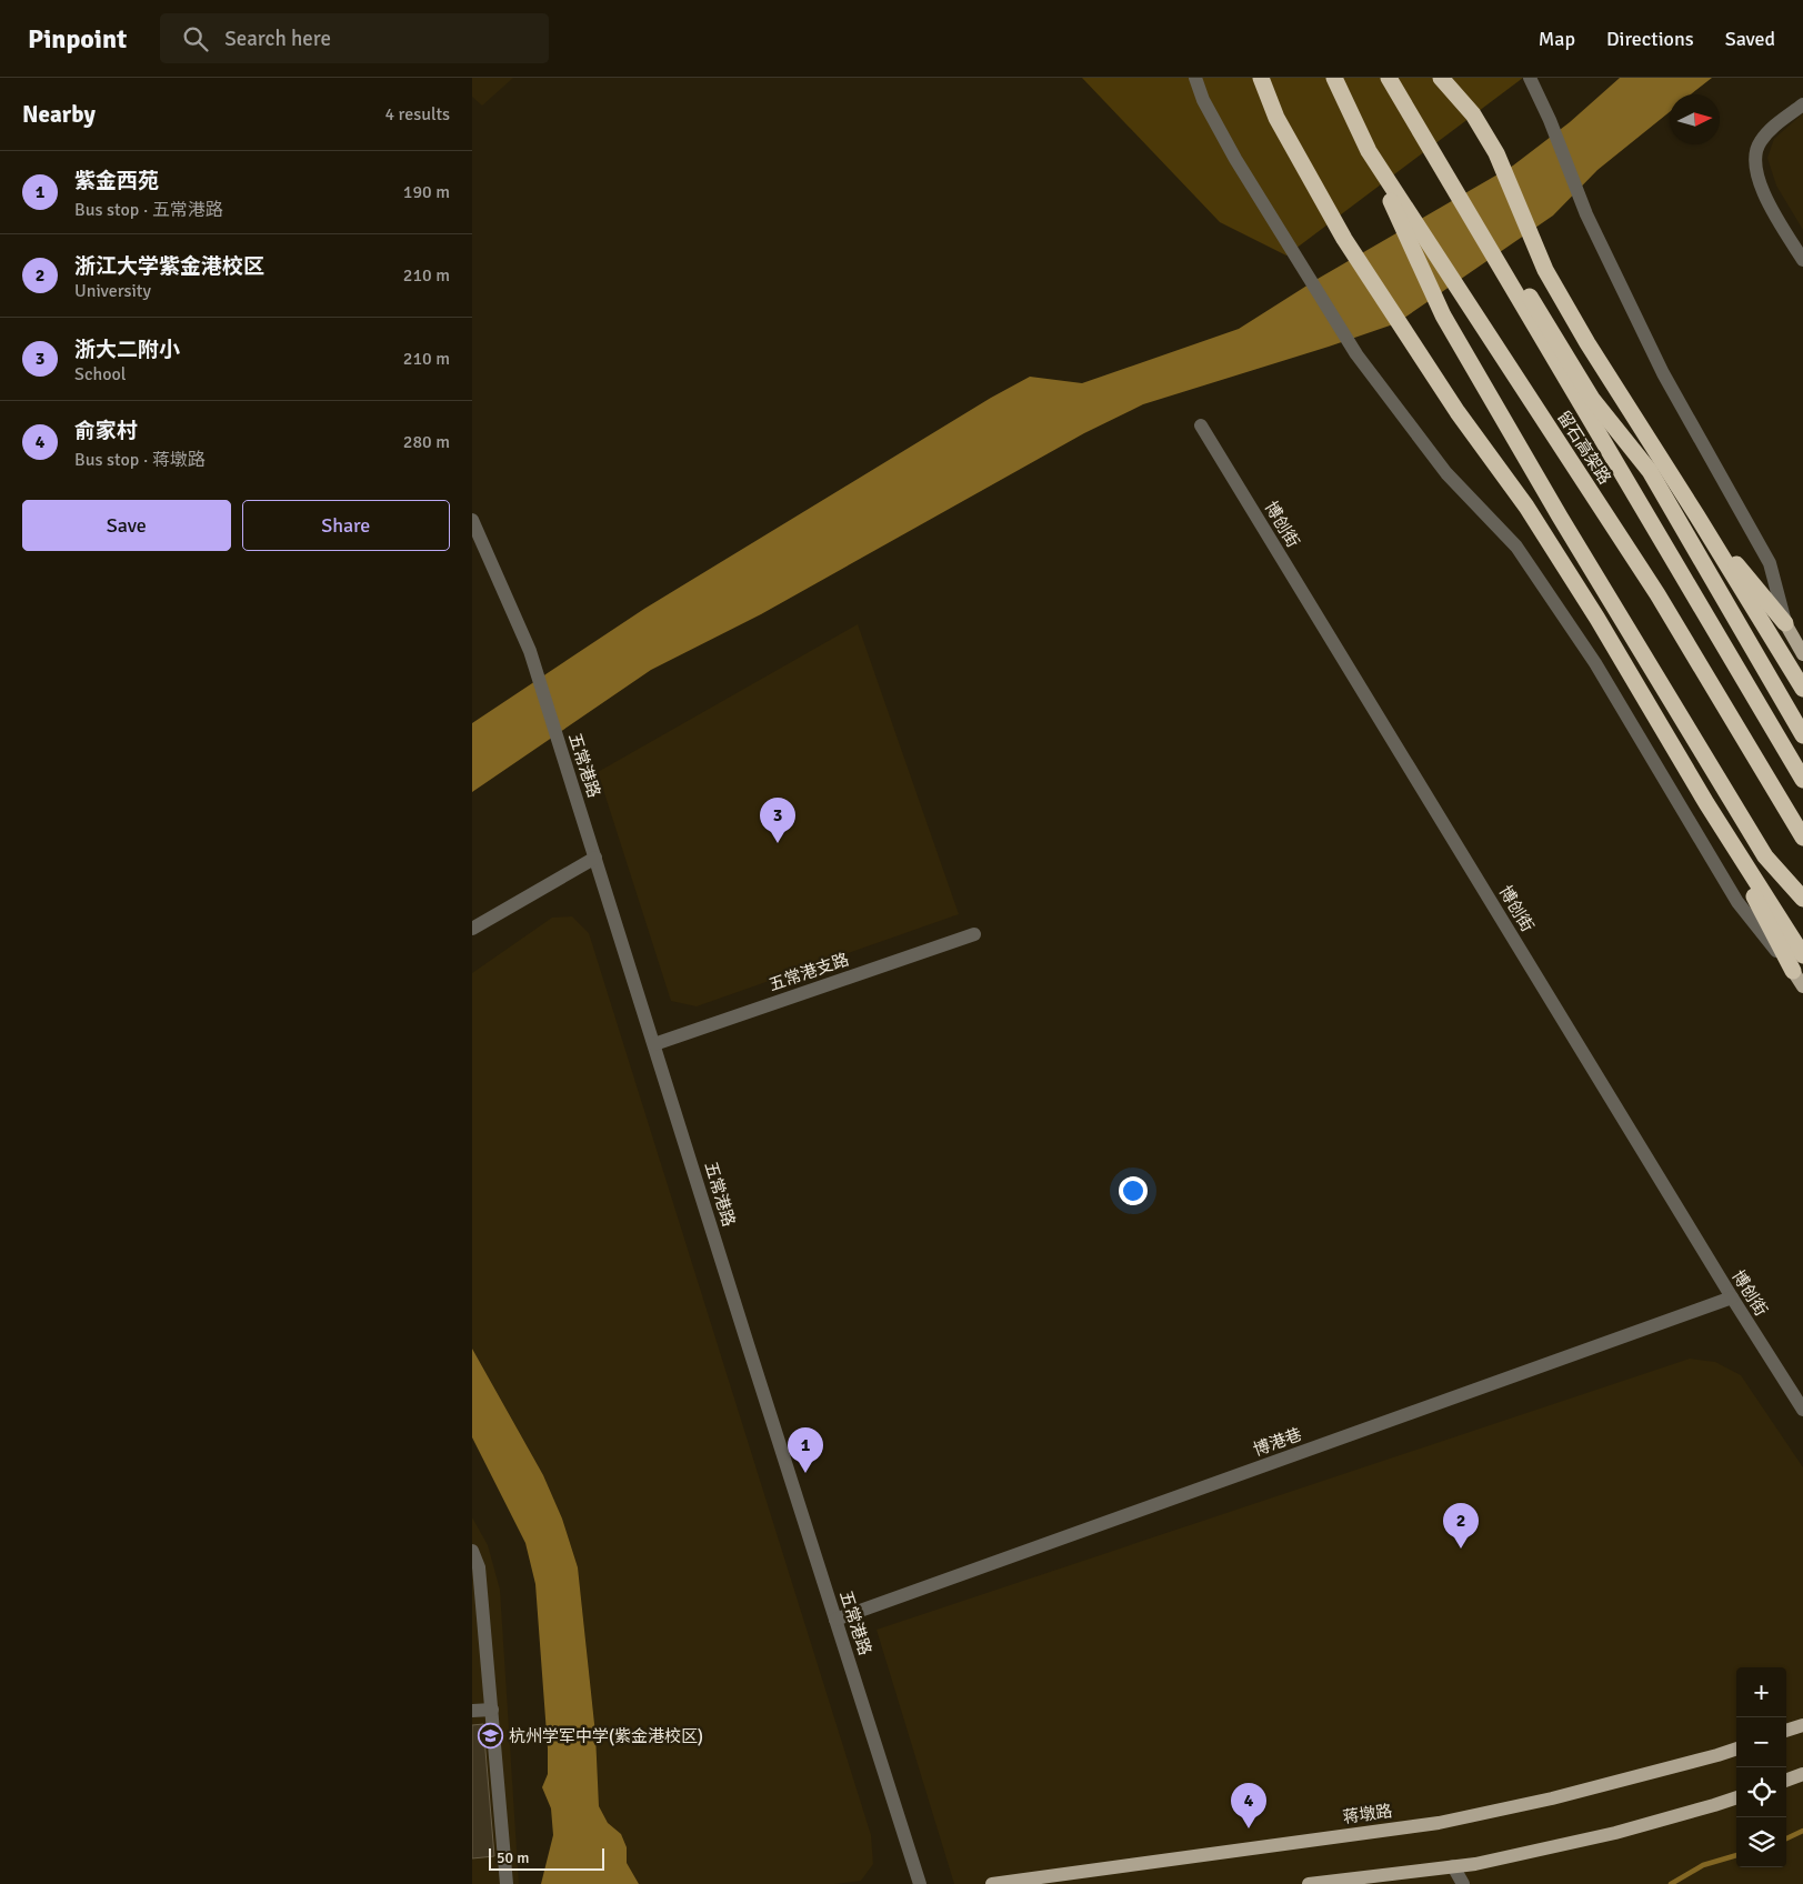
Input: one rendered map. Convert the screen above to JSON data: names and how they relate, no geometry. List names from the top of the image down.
{
  "streets": {
    "highway": ["留石高架路"],
    "main road": ["蒋墩路"],
    "street": [
      "博创街",
      "五常港路",
      "五常港支路",
      "博港巷"
    ]
  },
  "crossings": [
    ["博创街", "博港巷"],
    ["五常港路", "五常港支路"],
    ["五常港路", "博港巷"]
  ],
  "places": {
    "school or university": ["杭州学军中学(紫金港校区)"]
  },
  "scale_bar": "50 m",
  "north": "right",
  "page": {
    "header": "Pinpoint",
    "search": "Search here",
    "nav": ["Map", "Directions", "Saved"],
    "heading": ["Nearby", "4 results"],
    "list": [
      {
        "mark": "1",
        "name": "紫金西苑",
        "note": "Bus stop · 五常港路",
        "value": "190 m"
      },
      {
        "mark": "2",
        "name": "浙江大学紫金港校区",
        "note": "University",
        "value": "210 m"
      },
      {
        "mark": "3",
        "name": "浙大二附小",
        "note": "School",
        "value": "210 m"
      },
      {
        "mark": "4",
        "name": "俞家村",
        "note": "Bus stop · 蒋墩路",
        "value": "280 m"
      }
    ],
    "buttons": ["Save", "Share"],
    "pins": [
      "3",
      "1",
      "2",
      "4"
    ],
    "map_buttons": ["+", "−"],
    "scale": "50 m"
  }
}
